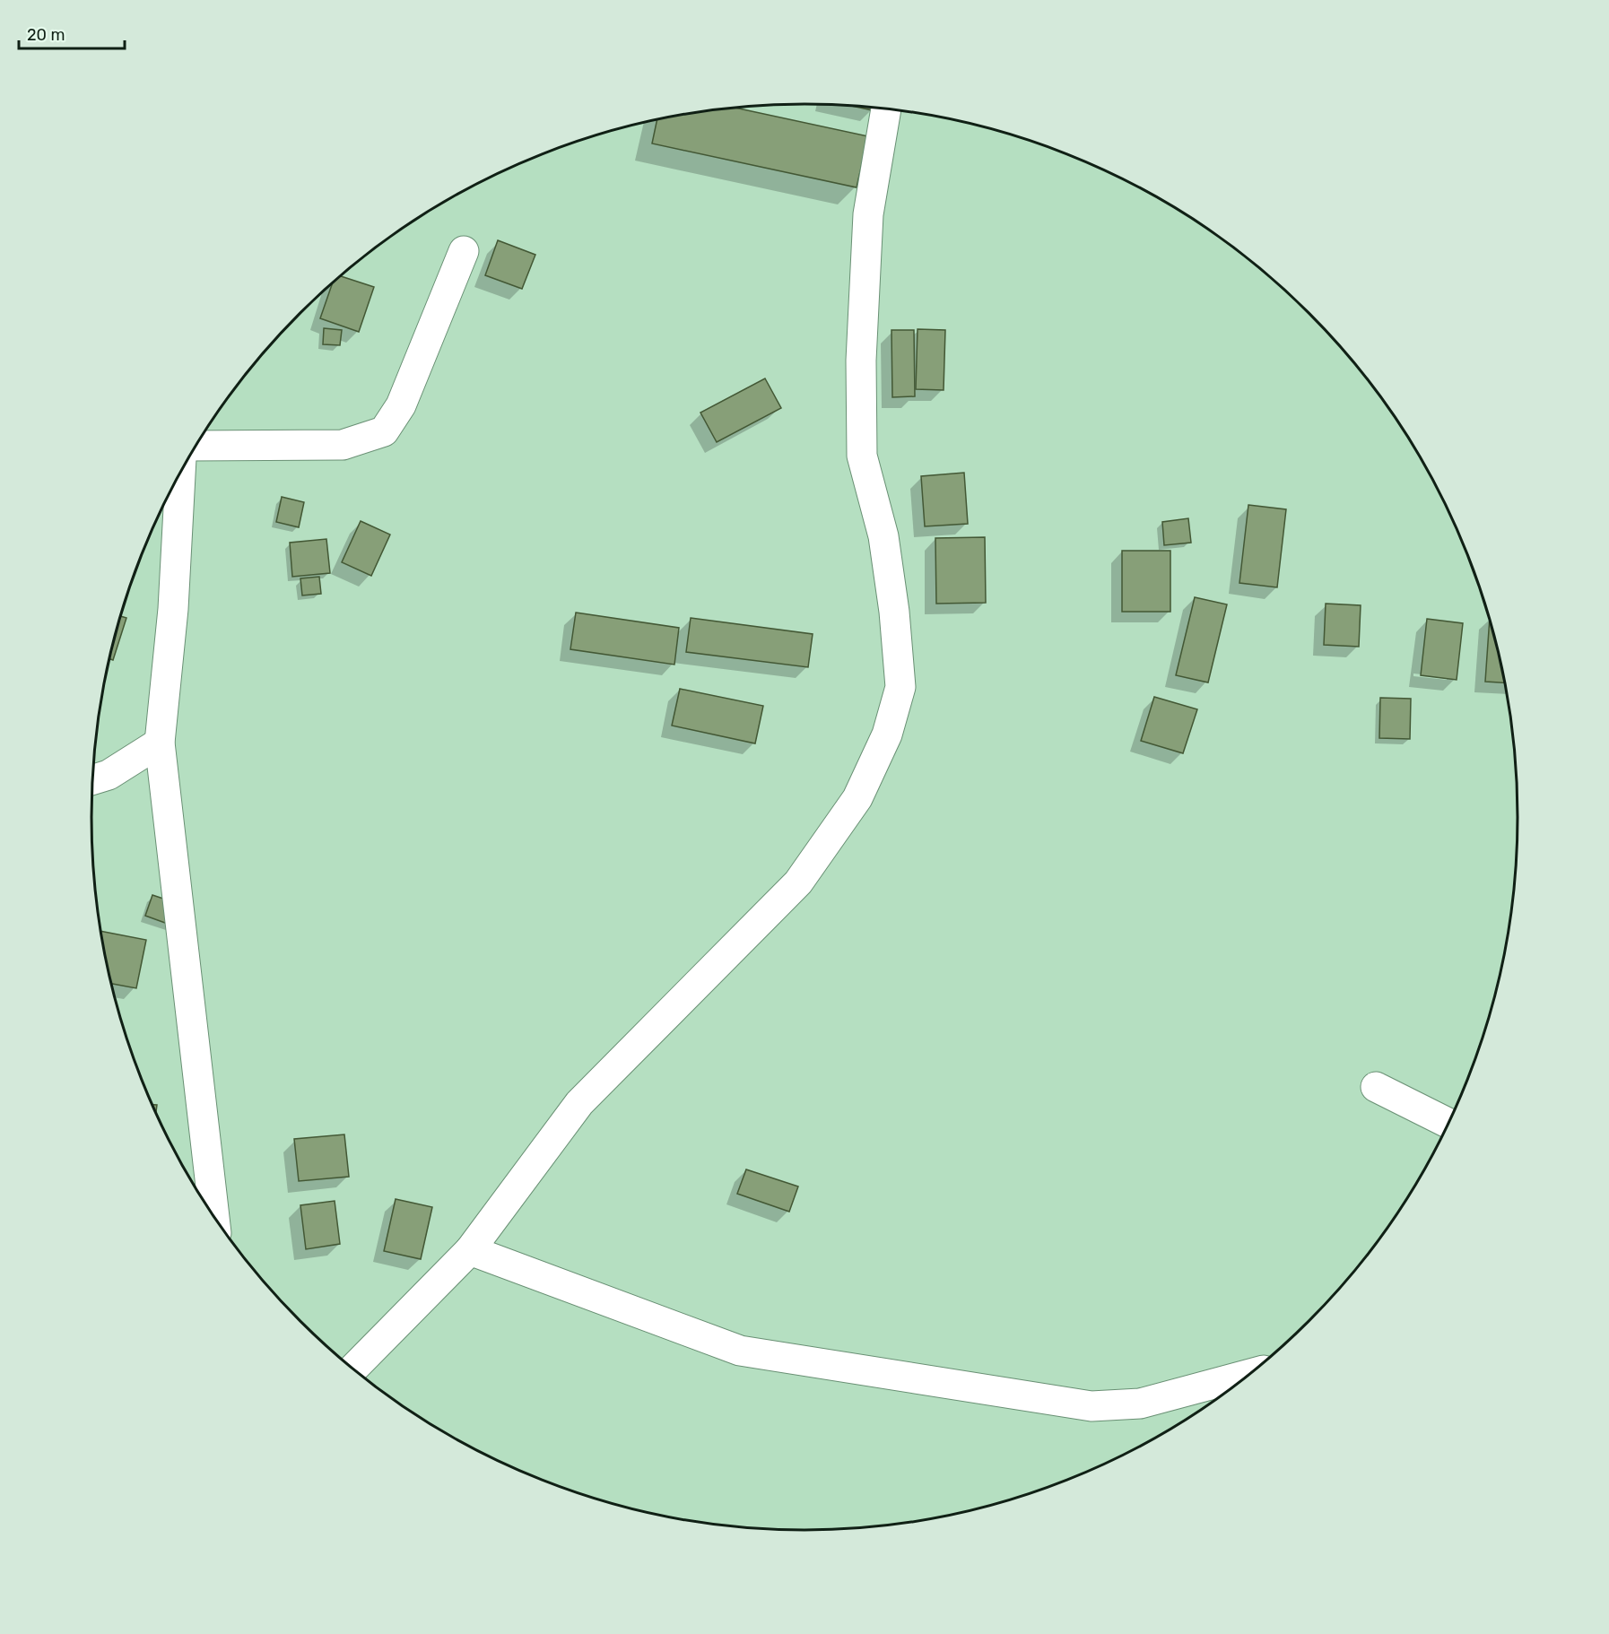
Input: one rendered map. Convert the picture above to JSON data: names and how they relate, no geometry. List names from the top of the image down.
{
  "scale_bar": "20 m"
}
